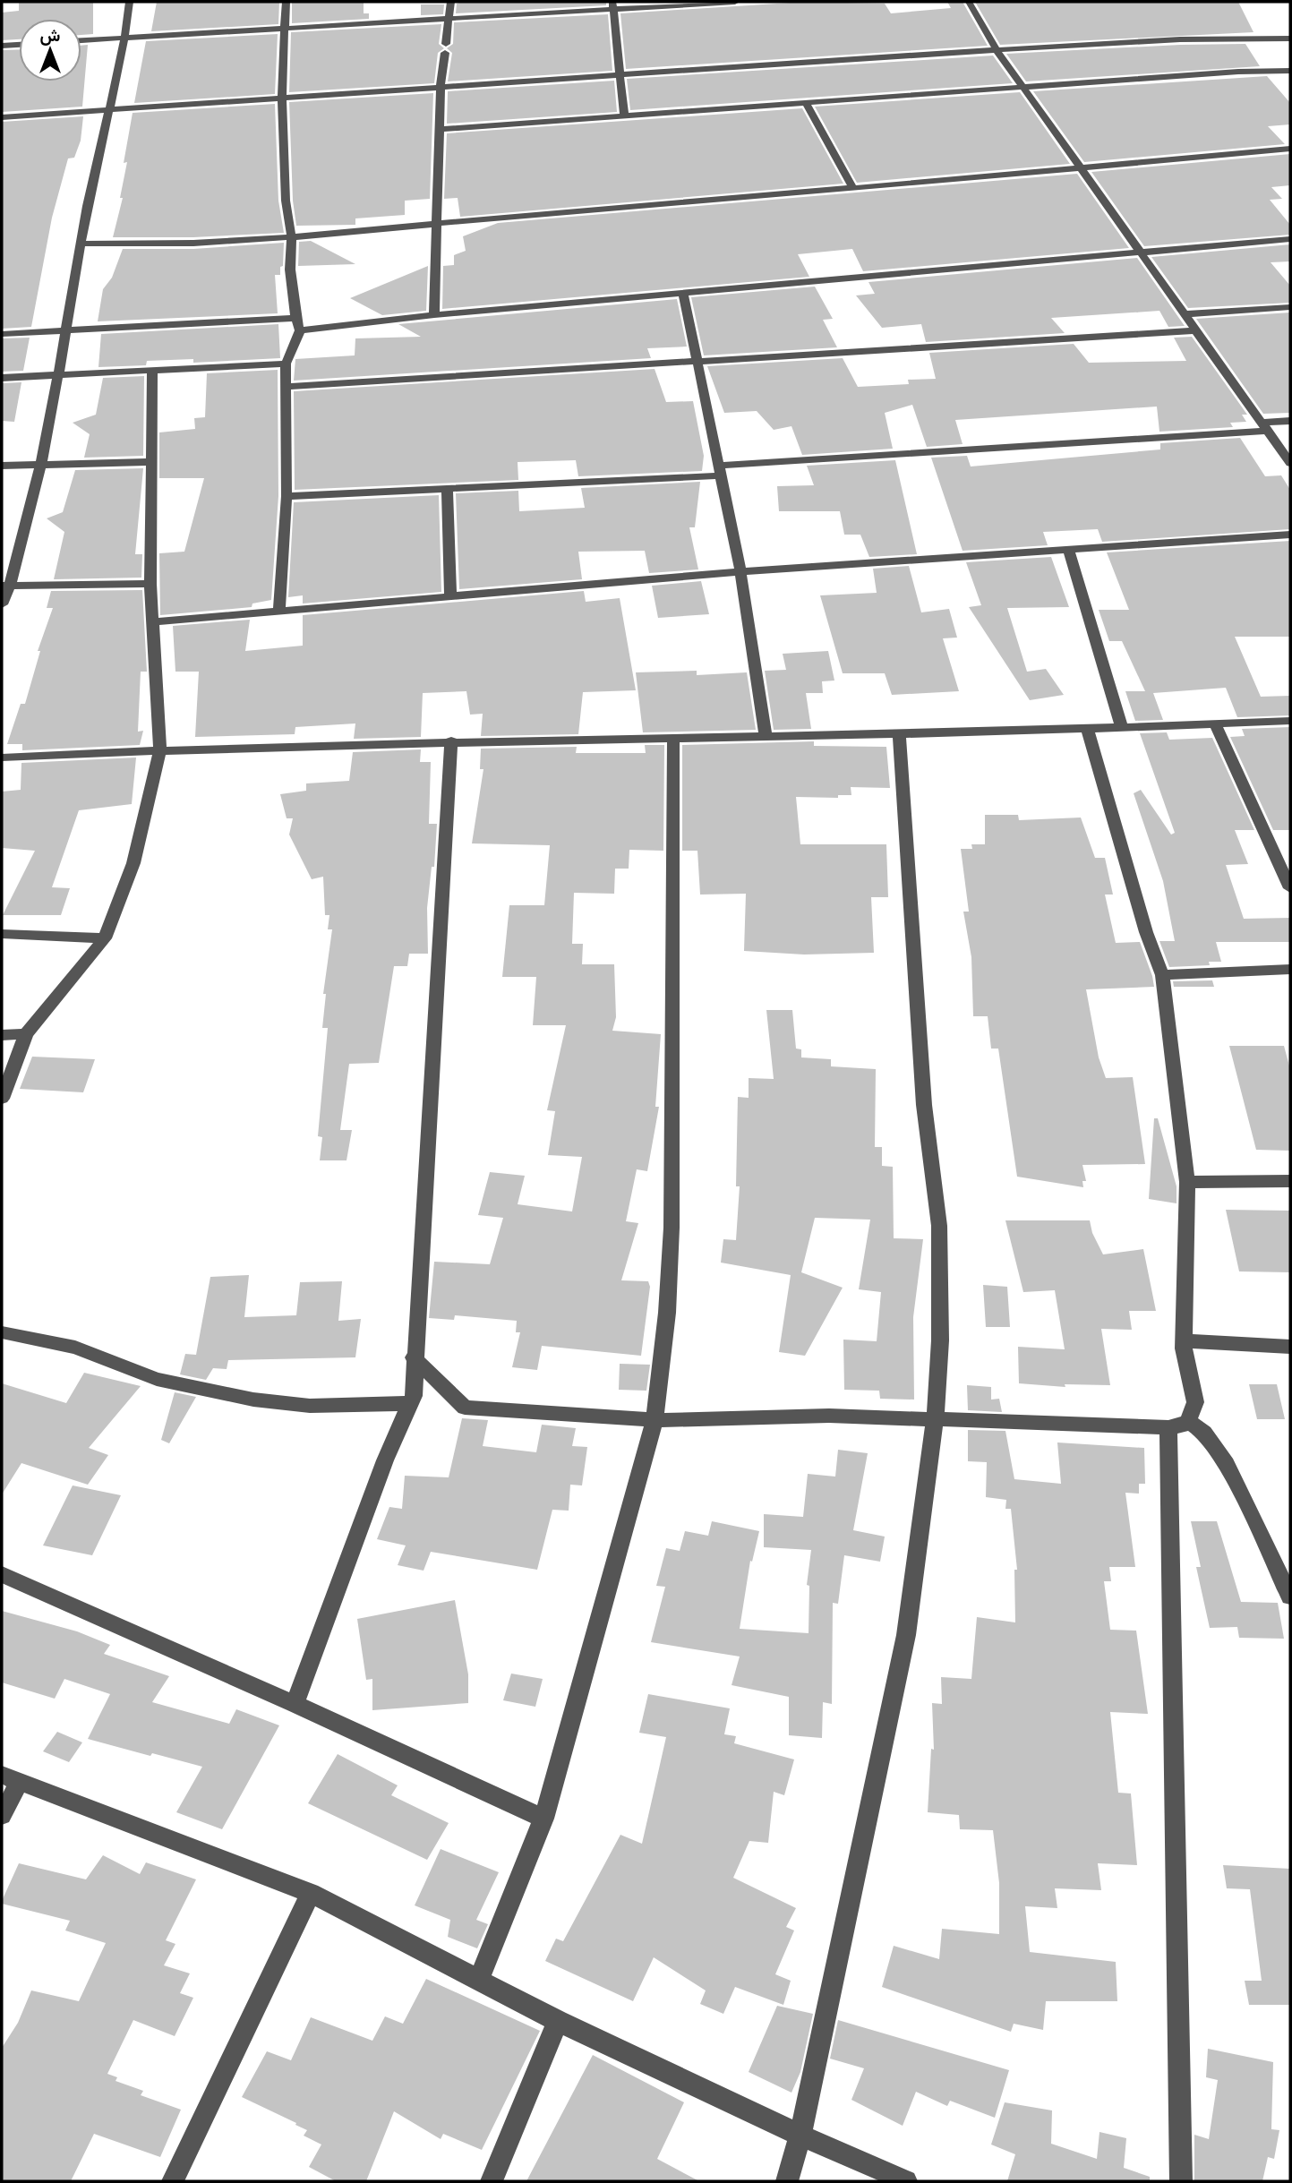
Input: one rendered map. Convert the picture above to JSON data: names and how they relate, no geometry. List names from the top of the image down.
{
  "north": "top"
}
